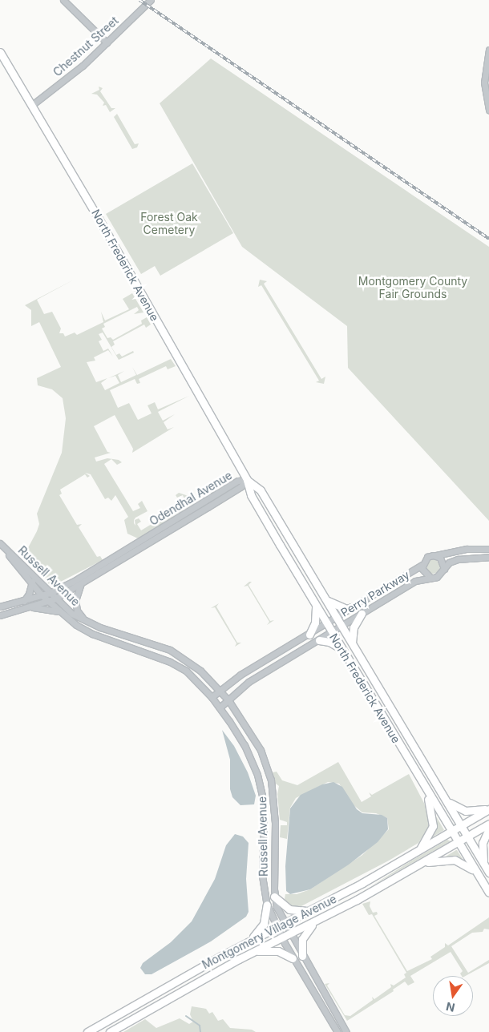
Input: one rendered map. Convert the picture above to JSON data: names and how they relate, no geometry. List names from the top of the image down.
{
  "streets": {
    "main road": ["North Frederick Avenue", "Montgomery Village Avenue"],
    "street": [
      "Chestnut Street",
      "Odendhal Avenue",
      "Russell Avenue",
      "Perry Parkway"
    ]
  },
  "crossings": [
    ["Chestnut Street", "North Frederick Avenue"],
    ["North Frederick Avenue", "Odendhal Avenue"],
    ["North Frederick Avenue", "Perry Parkway"],
    ["North Frederick Avenue", "Montgomery Village Avenue"],
    ["Odendhal Avenue", "Russell Avenue"],
    ["Russell Avenue", "Perry Parkway"],
    ["Russell Avenue", "Montgomery Village Avenue"]
  ],
  "parks": ["Forest Oak Cemetery", "Montgomery County Fair Grounds"],
  "north": "bottom"
}
